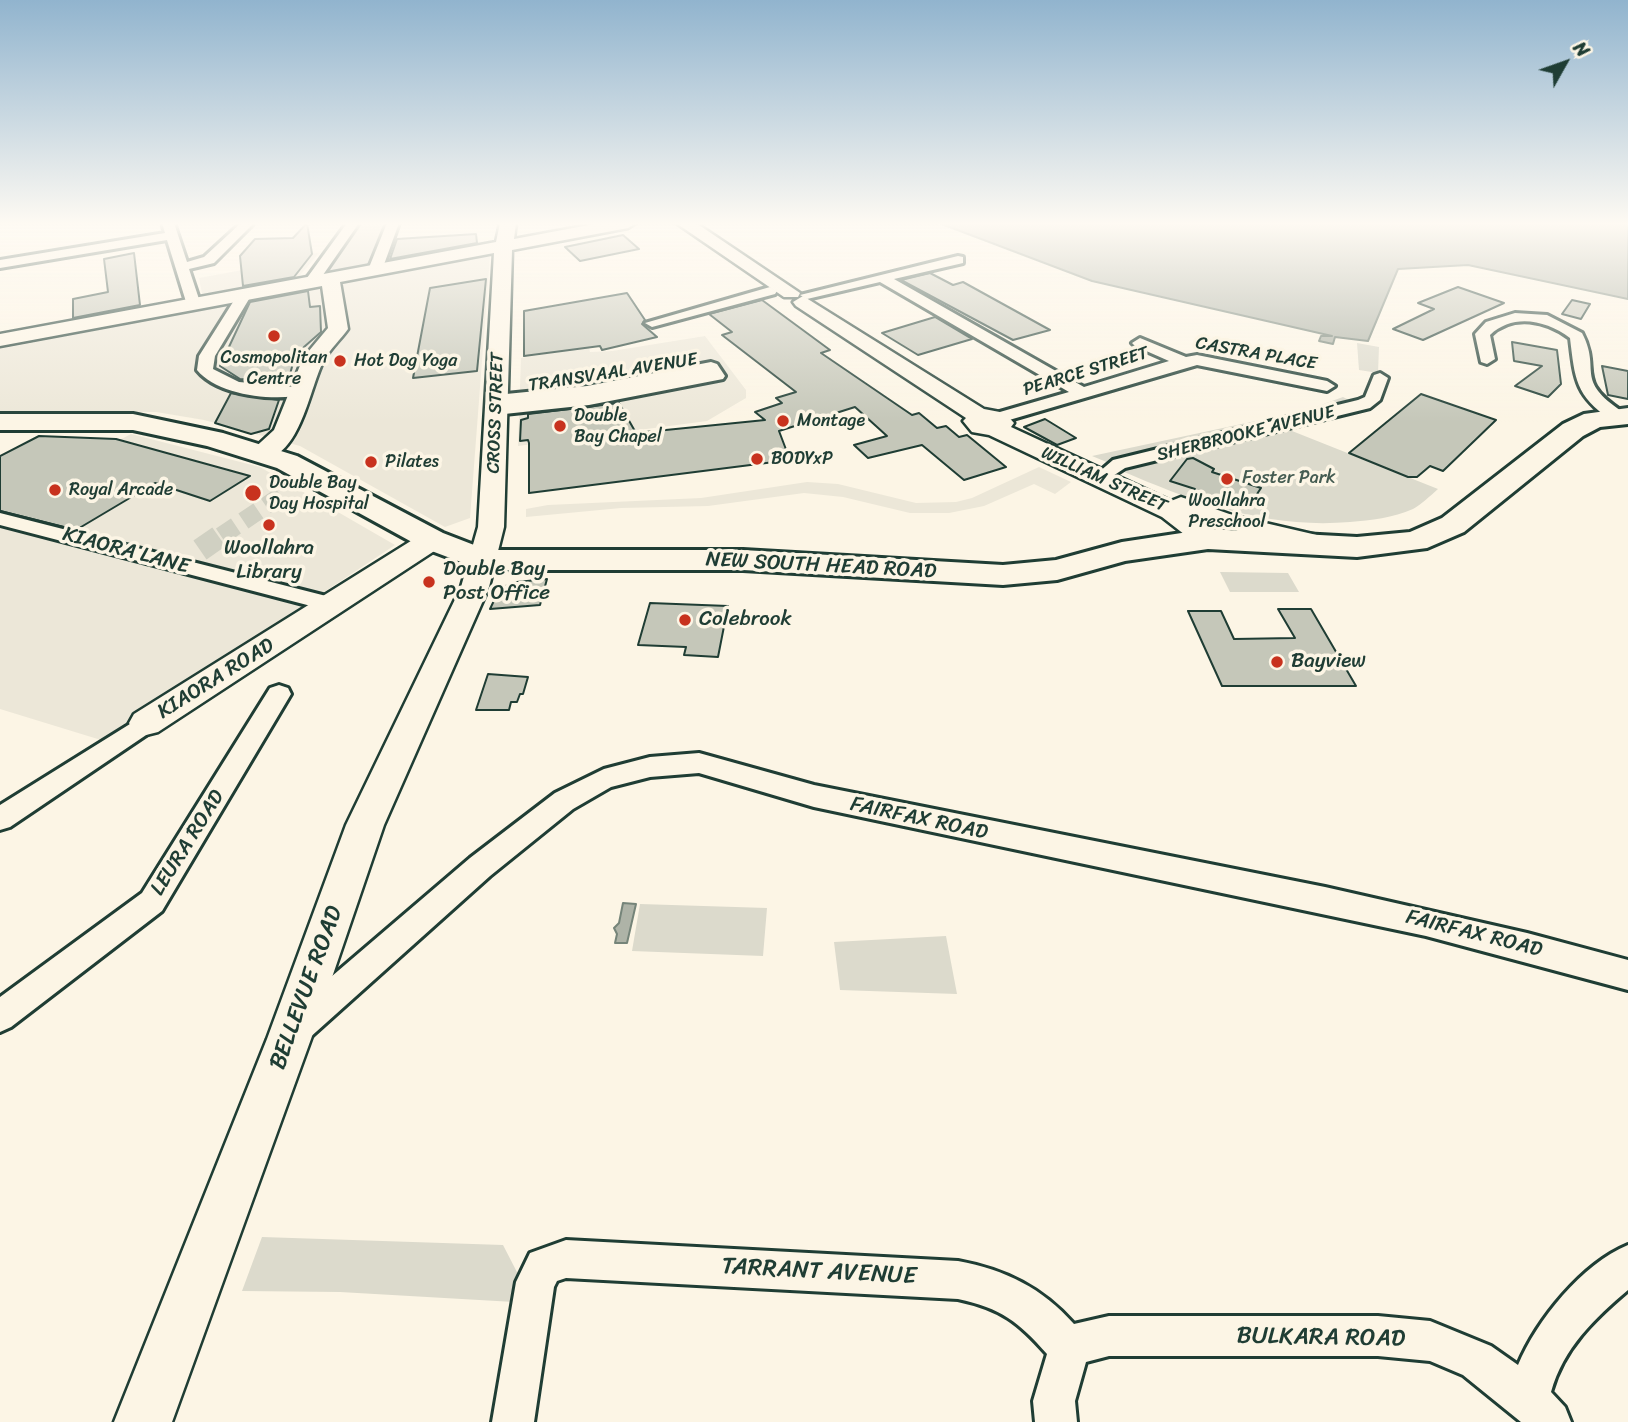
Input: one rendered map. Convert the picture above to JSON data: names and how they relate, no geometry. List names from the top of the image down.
{
  "streets": {
    "main road": ["NEW SOUTH HEAD ROAD"],
    "street": [
      "CASTRA PLACE",
      "PEARCE STREET",
      "TRANSVAAL AVENUE",
      "CROSS STREET",
      "SHERBROOKE AVENUE",
      "WILLIAM STREET",
      "KIAORA LANE",
      "KIAORA ROAD",
      "FAIRFAX ROAD",
      "LEURA ROAD",
      "BELLEVUE ROAD",
      "TARRANT AVENUE",
      "BULKARA ROAD"
    ]
  },
  "crossings": [
    ["CASTRA PLACE", "PEARCE STREET"],
    ["PEARCE STREET", "WILLIAM STREET"],
    ["TRANSVAAL AVENUE", "CROSS STREET"],
    ["CROSS STREET", "NEW SOUTH HEAD ROAD"],
    ["CROSS STREET", "BELLEVUE ROAD"],
    ["SHERBROOKE AVENUE", "WILLIAM STREET"],
    ["WILLIAM STREET", "NEW SOUTH HEAD ROAD"],
    ["KIAORA LANE", "KIAORA ROAD"],
    ["NEW SOUTH HEAD ROAD", "KIAORA ROAD"],
    ["NEW SOUTH HEAD ROAD", "BELLEVUE ROAD"],
    ["FAIRFAX ROAD", "BELLEVUE ROAD"],
    ["TARRANT AVENUE", "BULKARA ROAD"]
  ],
  "parks": ["Foster Park"],
  "places": [
    "Cosmopolitan Centre",
    "Hot Dog Yoga",
    "Montage",
    "Double Bay Chapel",
    "BODYxP",
    "Pilates",
    "Woollahra Preschool",
    "Royal Arcade",
    "Double Bay Day Hospital",
    "Woollahra Library",
    "Double Bay Post Office",
    "Colebrook",
    "Bayview"
  ],
  "north": "top right"
}
